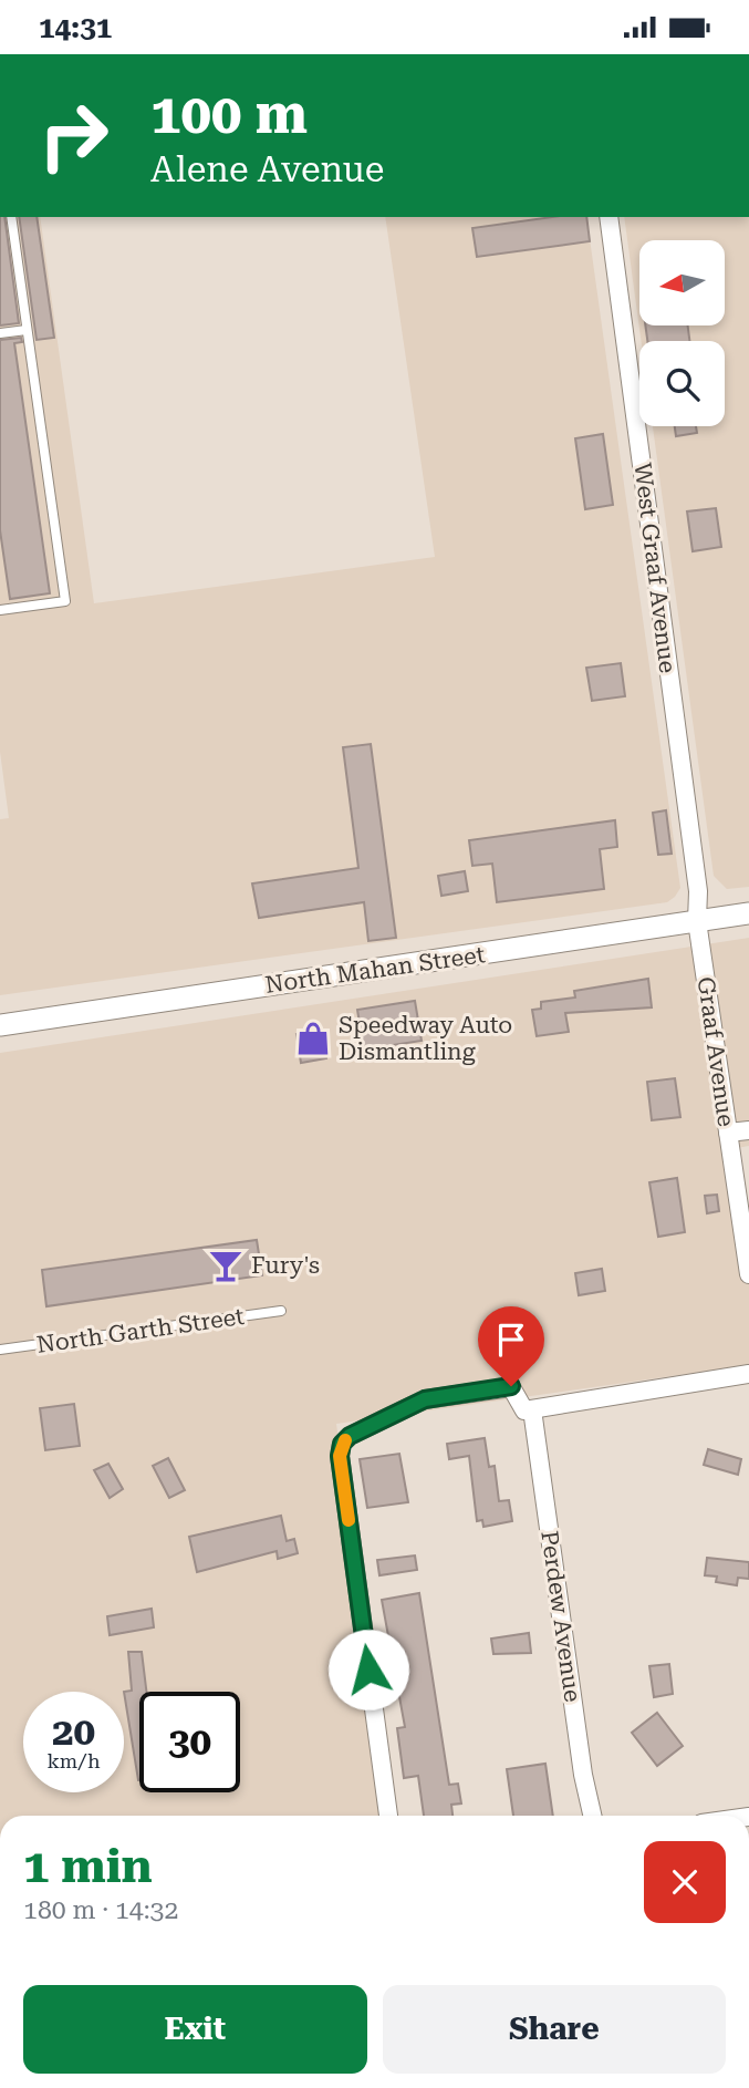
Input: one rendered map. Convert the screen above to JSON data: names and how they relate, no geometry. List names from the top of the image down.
{
  "streets": {
    "street": [
      "West Graaf Avenue",
      "North Mahan Street",
      "Graaf Avenue",
      "Perdew Avenue"
    ],
    "lane": ["North Garth Street"]
  },
  "crossings": [
    ["West Graaf Avenue", "North Mahan Street"],
    ["West Graaf Avenue", "Graaf Avenue"],
    ["North Mahan Street", "Graaf Avenue"]
  ],
  "places": {
    "shop": ["Speedway Auto Dismantling"],
    "bar": ["Fury's"]
  },
  "north": "left",
  "page": {
    "status": "14:31",
    "turn": ["100 m", "Alene Avenue"],
    "speed": "20 km/h",
    "limit": "30",
    "heading": ["1 min", "180 m · 14:32"],
    "buttons": ["Exit", "Share"]
  }
}
